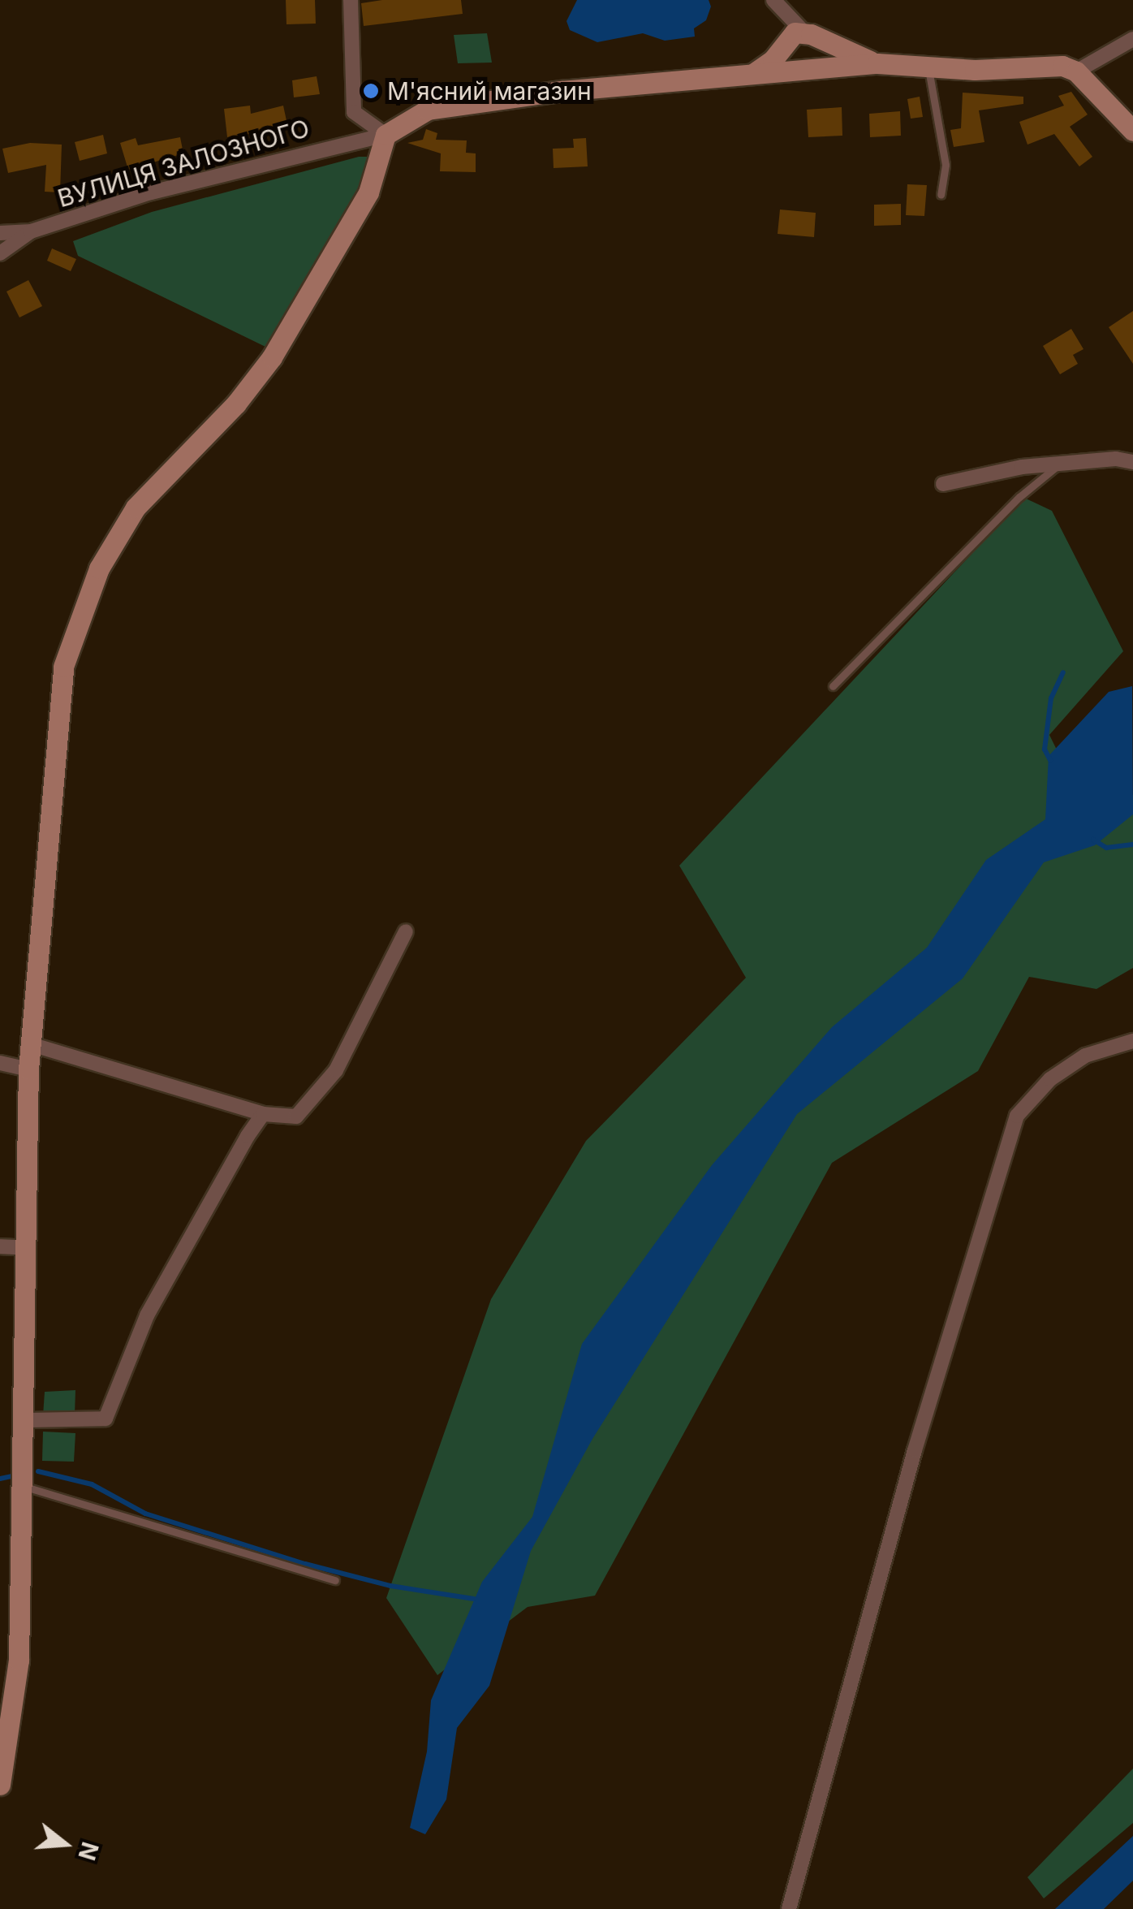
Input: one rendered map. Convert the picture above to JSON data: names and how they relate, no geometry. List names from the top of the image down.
{
  "streets": {
    "street": ["ВУЛИЦЯ ЗАЛОЗНОГО"]
  },
  "places": ["М'ясний магазин"],
  "north": "right"
}
